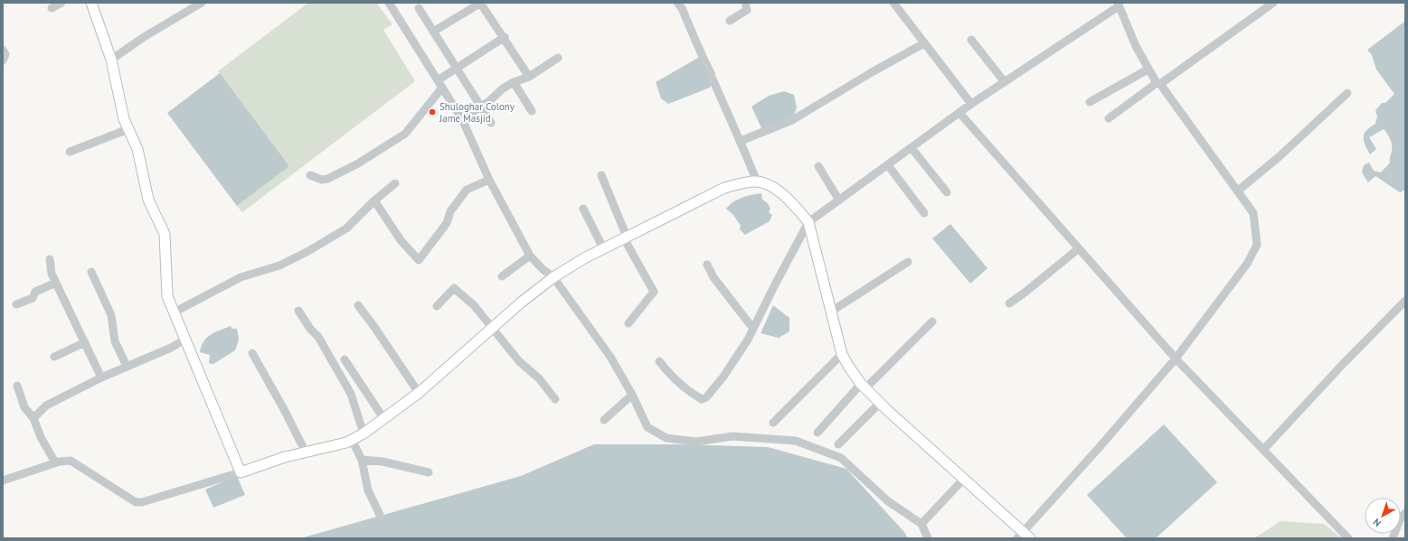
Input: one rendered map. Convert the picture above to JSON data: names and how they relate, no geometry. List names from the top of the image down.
{
  "places": ["Shuloghar Colony Jame Masjid"],
  "north": "bottom left"
}
